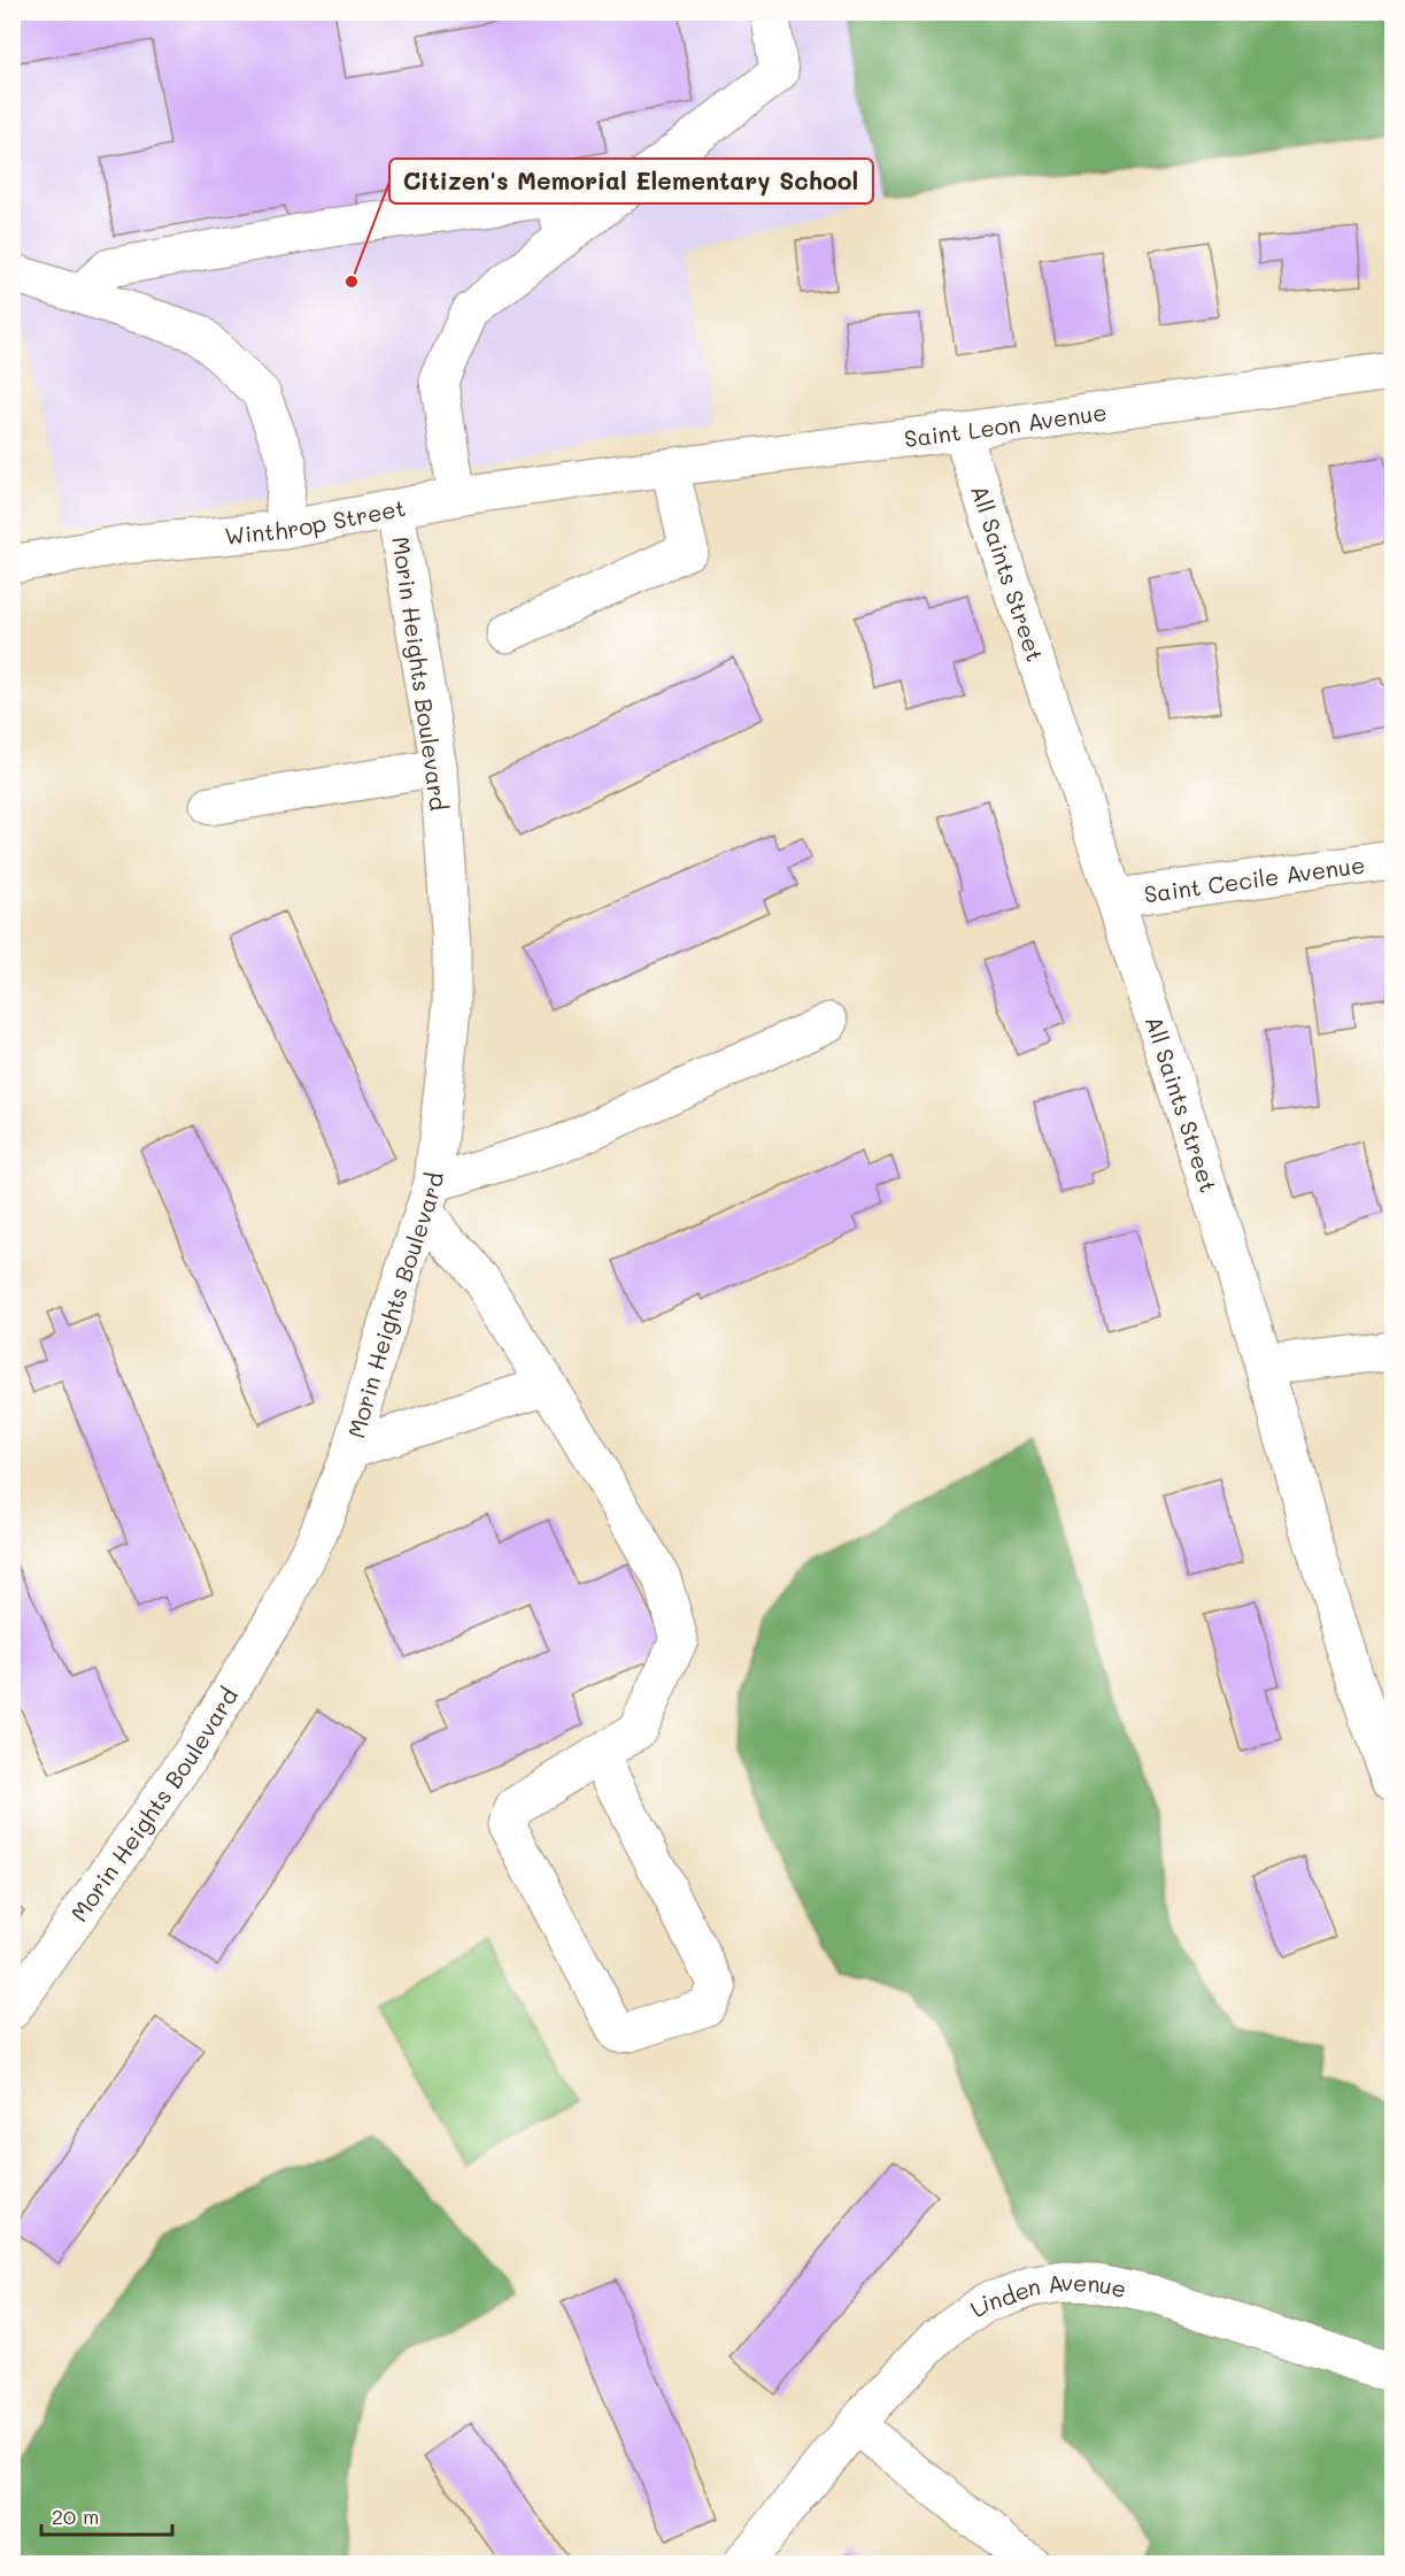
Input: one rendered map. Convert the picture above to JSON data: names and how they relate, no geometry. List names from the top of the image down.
{
  "streets": {
    "street": [
      "Saint Leon Avenue",
      "Winthrop Street",
      "All Saints Street",
      "Morin Heights Boulevard",
      "Saint Cecile Avenue",
      "Linden Avenue"
    ]
  },
  "crossings": [
    ["Saint Leon Avenue", "Winthrop Street"],
    ["Saint Leon Avenue", "All Saints Street"],
    ["Winthrop Street", "Morin Heights Boulevard"],
    ["All Saints Street", "Saint Cecile Avenue"]
  ],
  "places": ["Citizen's Memorial Elementary School"],
  "scale_bar": "20 m"
}
